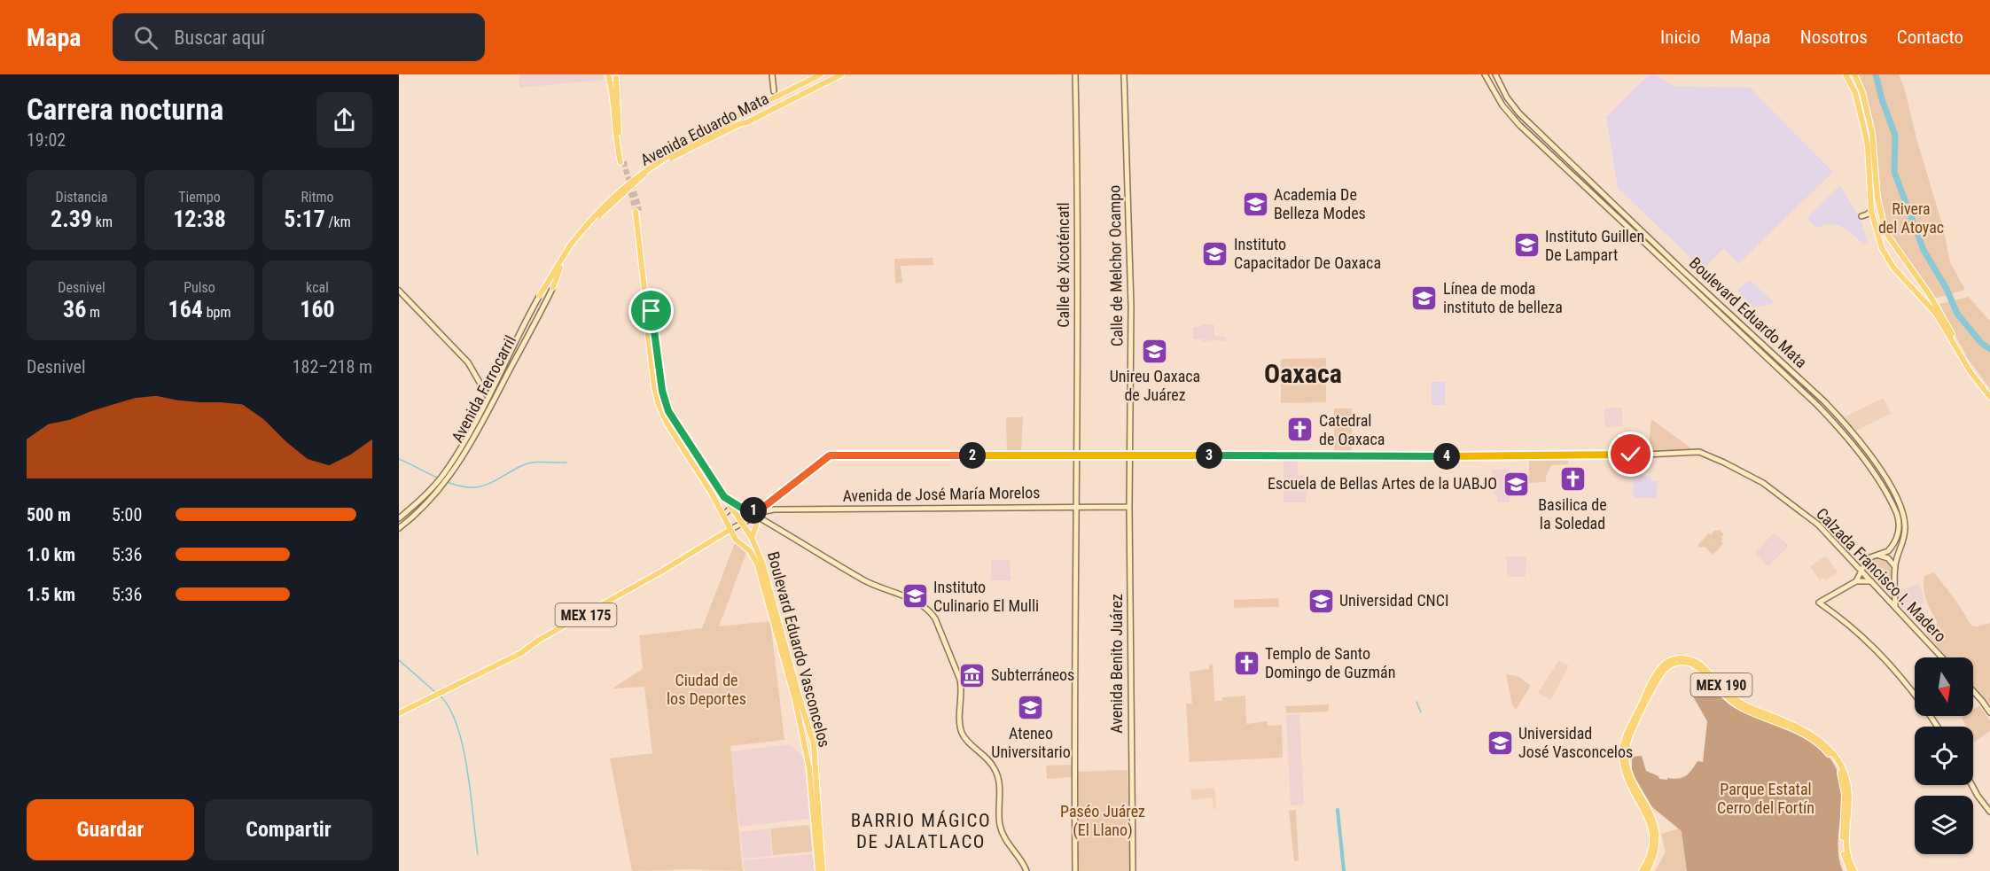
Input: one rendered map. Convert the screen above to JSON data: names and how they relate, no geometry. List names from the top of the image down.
{
  "streets": {
    "main road": [
      "Avenida Eduardo Mata",
      "Calle de Xicoténcatl",
      "Calle de Melchor Ocampo",
      "Boulevard Eduardo Mata",
      "Avenida Ferrocarril",
      "Avenida de José María Morelos",
      "Calzada Francisco I. Madero",
      "MEX 175",
      "Boulevard Eduardo Vasconcelos",
      "Avenida Benito Juárez",
      "MEX 190"
    ]
  },
  "crossings": [
    ["Avenida Eduardo Mata", "Avenida Ferrocarril"],
    ["Calle de Xicoténcatl", "Avenida de José María Morelos"],
    ["Calle de Xicoténcatl", "Calzada Francisco I. Madero"],
    ["Calle de Melchor Ocampo", "Calzada Francisco I. Madero"],
    ["Calle de Melchor Ocampo", "Avenida Benito Juárez"],
    ["Boulevard Eduardo Mata", "Calzada Francisco I. Madero"],
    ["Avenida de José María Morelos", "MEX 175"],
    ["Avenida de José María Morelos", "Boulevard Eduardo Vasconcelos"],
    ["Avenida de José María Morelos", "Avenida Benito Juárez"],
    ["Calzada Francisco I. Madero", "Avenida Benito Juárez"],
    ["MEX 175", "Boulevard Eduardo Vasconcelos"]
  ],
  "districts": ["Oaxaca", "BARRIO MÁGICO DE JALATLACO"],
  "parks": [
    "Rivera del Atoyac",
    "Ciudad de los Deportes",
    "Parque Estatal Cerro del Fortín",
    "Paséo Juárez (El Llano)"
  ],
  "places": {
    "school or university": [
      "Academia De Belleza Modes",
      "Instituto Guillen De Lampart",
      "Instituto Capacitador De Oaxaca",
      "Línea de moda instituto de belleza",
      "Unireu Oaxaca de Juárez",
      "Escuela de Bellas Artes de la UABJO",
      "Instituto Culinario El Mulli",
      "Universidad CNCI",
      "Ateneo Universitario",
      "Universidad José Vasconcelos"
    ],
    "church": ["Catedral de Oaxaca", "Basilica de la Soledad", "Templo de Santo Domingo de Guzmán"],
    "museum": ["Subterráneos"]
  },
  "north": "bottom",
  "page": {
    "header": "Mapa",
    "search": "Buscar aquí",
    "nav": [
      "Inicio",
      "Mapa",
      "Nosotros",
      "Contacto"
    ],
    "heading": ["Carrera nocturna", "19:02"],
    "stats": [
      ["Distancia", "2.39 km"],
      ["Tiempo", "12:38"],
      ["Ritmo", "5:17 /km"],
      ["Desnivel", "36 m"],
      ["Pulso", "164 bpm"],
      ["kcal", "160"]
    ],
    "chart": ["Desnivel", "182–218 m"],
    "pins": [
      "2",
      "3",
      "4",
      "1"
    ],
    "list": [
      {
        "name": "500 m",
        "note": "5:00"
      },
      {
        "name": "1.0 km",
        "note": "5:36"
      },
      {
        "name": "1.5 km",
        "note": "5:36"
      }
    ],
    "buttons": ["Guardar", "Compartir"]
  }
}
